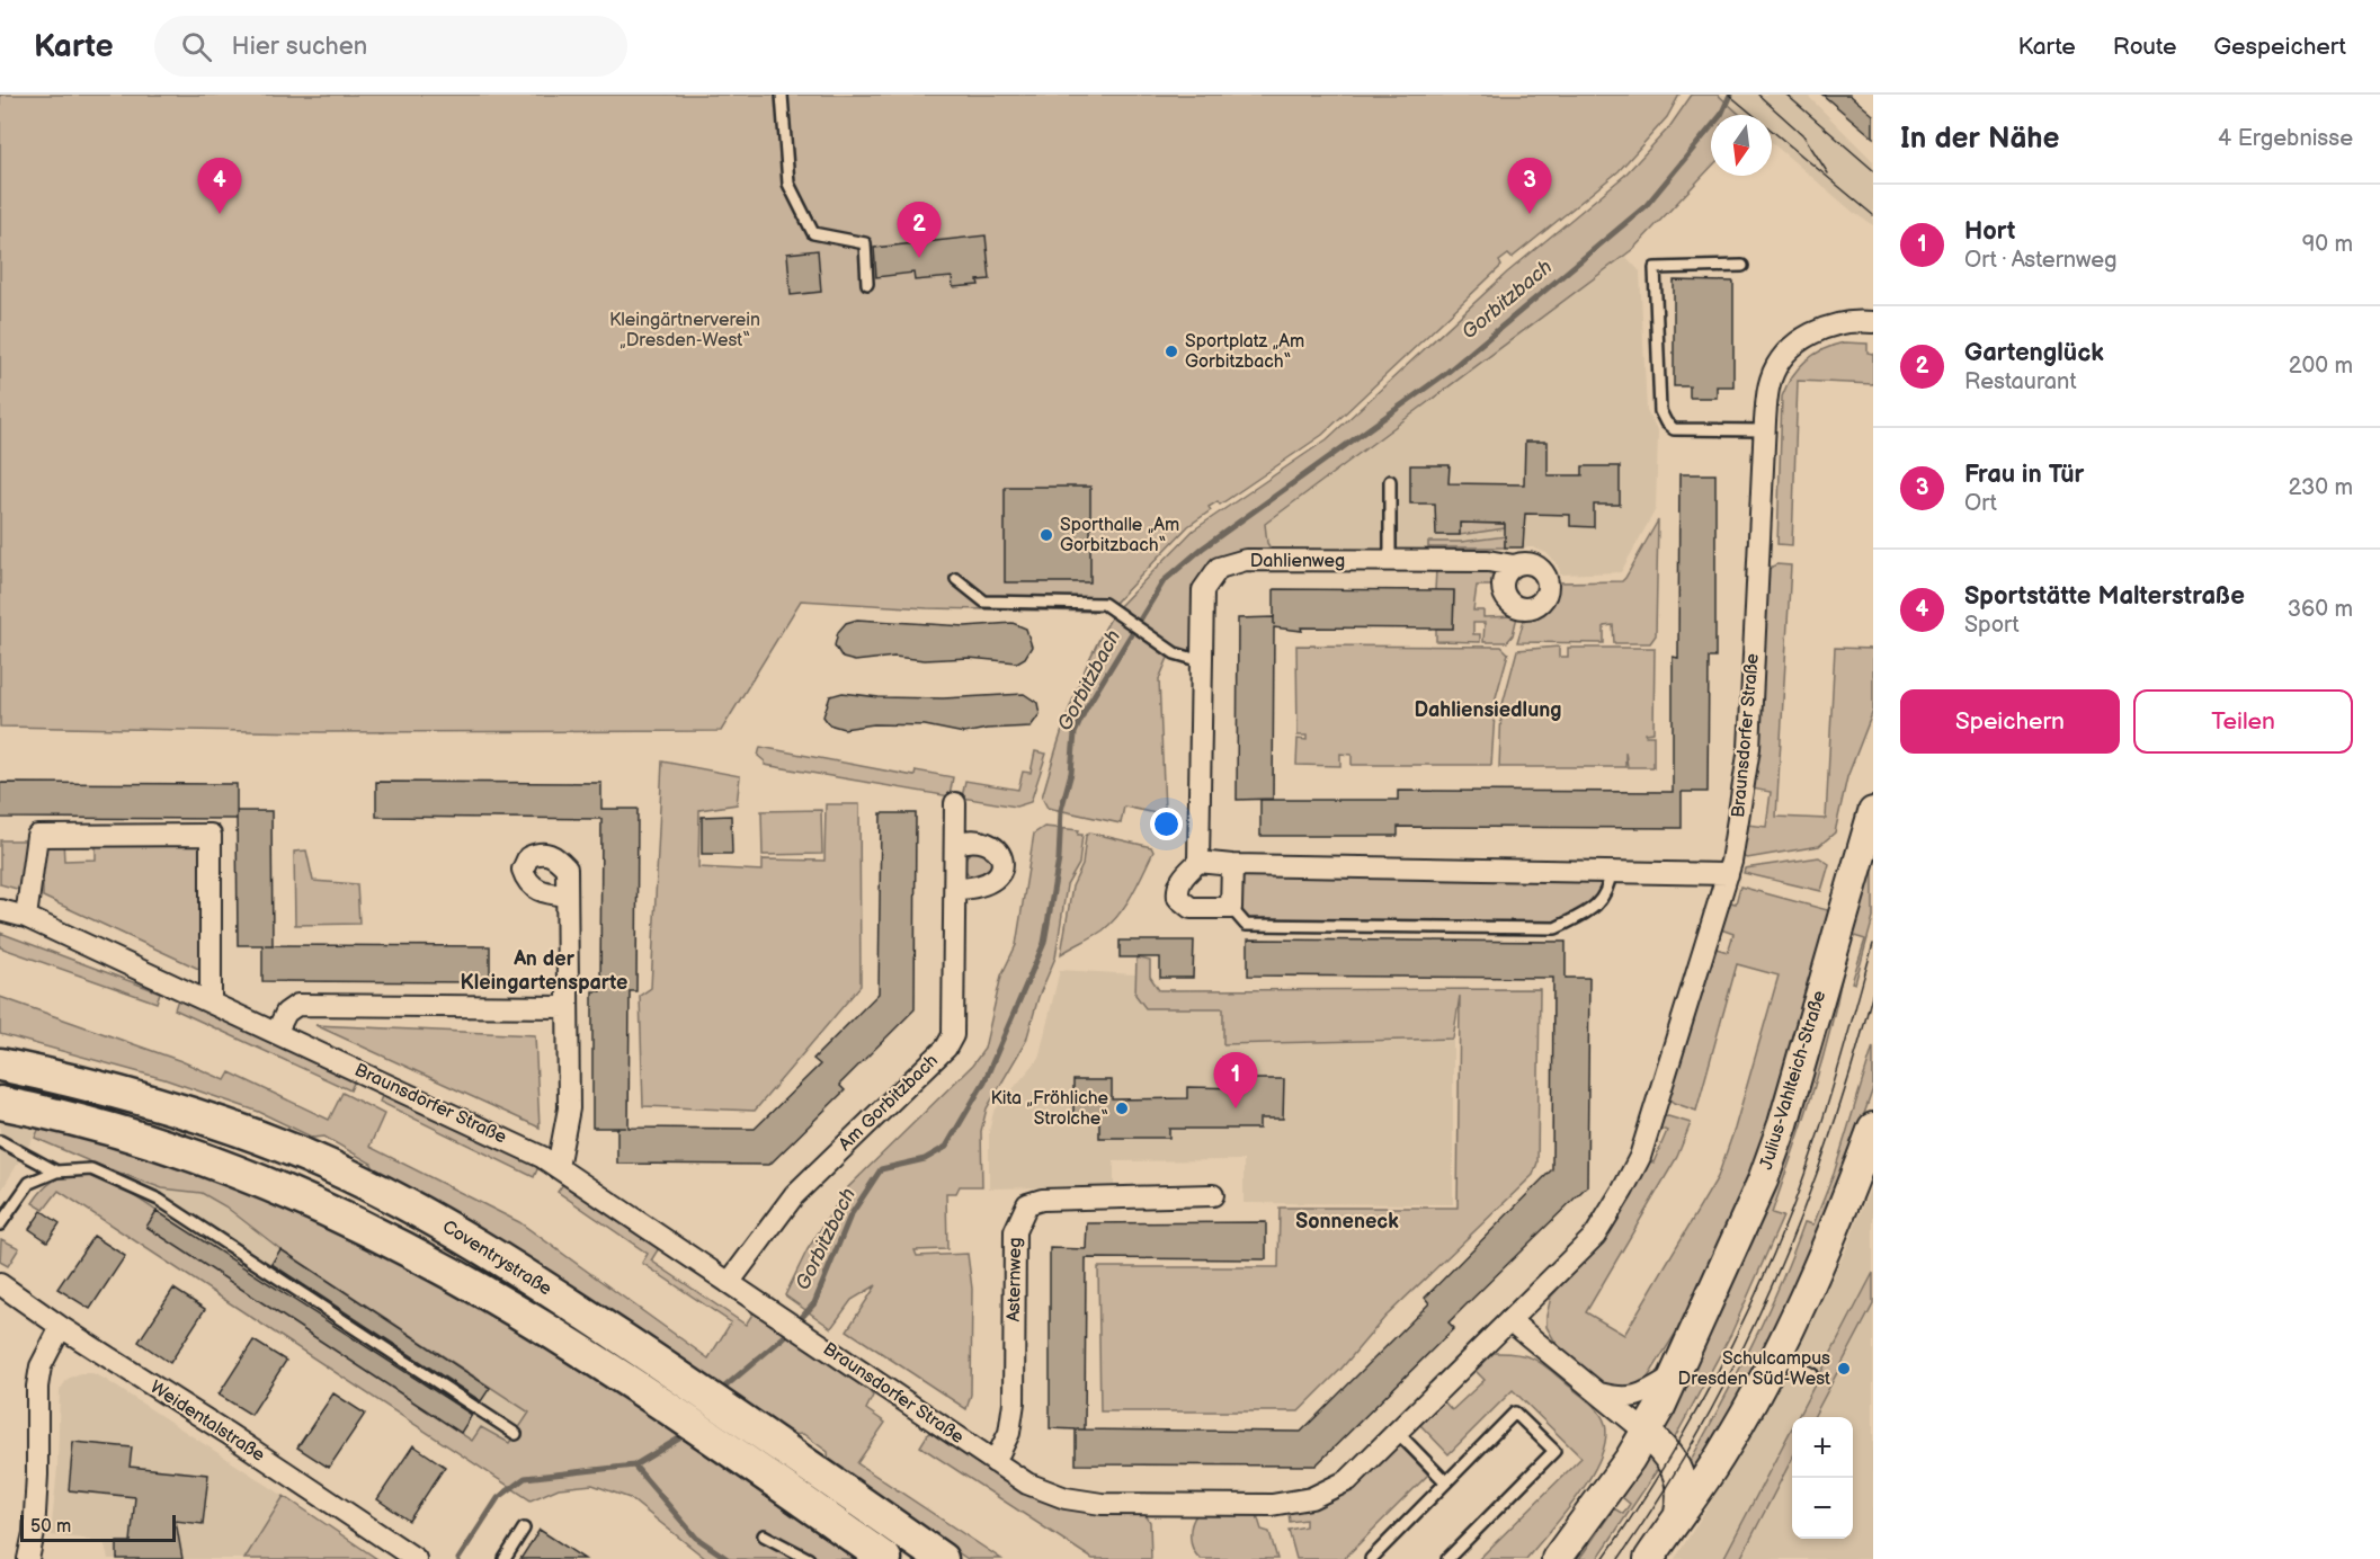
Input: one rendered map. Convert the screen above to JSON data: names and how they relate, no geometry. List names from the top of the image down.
{
  "streets": {
    "main road": ["Julius-Vahlteich-Straße", "Coventrystraße"],
    "street": [
      "Dahlienweg",
      "Braunsdorfer Straße",
      "Am Gorbitzbach",
      "Asternweg",
      "Weidentalstraße"
    ]
  },
  "crossings": [
    ["Braunsdorfer Straße", "Am Gorbitzbach"],
    ["Braunsdorfer Straße", "Asternweg"]
  ],
  "districts": ["Dahliensiedlung", "An der Kleingartensparte", "Sonneneck"],
  "water": ["Gorbitzbach"],
  "parks": ["Kleingärtnerverein „Dresden-West“"],
  "places": [
    "Sportplatz „Am Gorbitzbach“",
    "Sporthalle „Am Gorbitzbach“",
    "Kita „Fröhliche Strolche“",
    "Schulcampus Dresden Süd-West"
  ],
  "scale_bar": "50 m",
  "north": "bottom",
  "page": {
    "header": "Karte",
    "search": "Hier suchen",
    "nav": ["Karte", "Route", "Gespeichert"],
    "heading": ["In der Nähe", "4 Ergebnisse"],
    "pins": [
      "3",
      "4",
      "2",
      "1"
    ],
    "list": [
      {
        "mark": "1",
        "name": "Hort",
        "note": "Ort · Asternweg",
        "value": "90 m"
      },
      {
        "mark": "2",
        "name": "Gartenglück",
        "note": "Restaurant",
        "value": "200 m"
      },
      {
        "mark": "3",
        "name": "Frau in Tür",
        "note": "Ort",
        "value": "230 m"
      },
      {
        "mark": "4",
        "name": "Sportstätte Malterstraße",
        "note": "Sport",
        "value": "360 m"
      }
    ],
    "buttons": ["Speichern", "Teilen"],
    "map_buttons": ["+", "−"],
    "scale": "50 m"
  }
}
